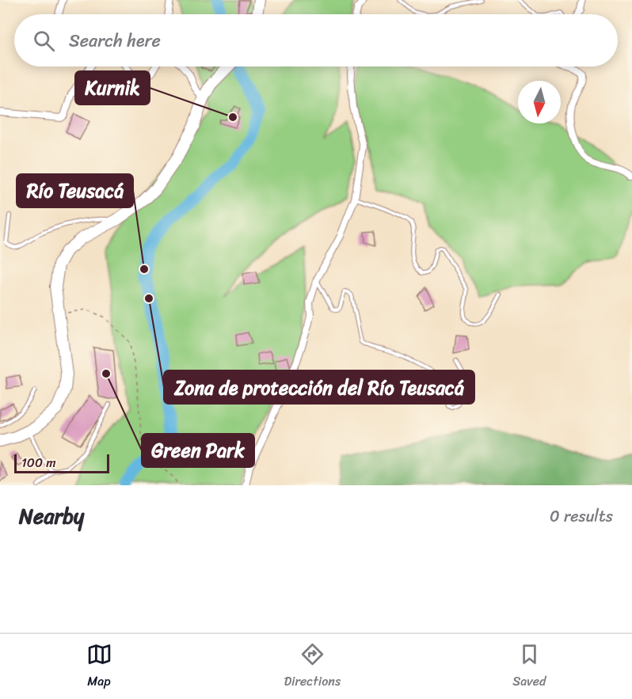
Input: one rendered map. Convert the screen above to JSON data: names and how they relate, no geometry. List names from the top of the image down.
{
  "places": [
    "Kurnik",
    "Río Teusacá",
    "Zona de protección del Río Teusacá",
    "Green Park"
  ],
  "scale_bar": "100 m",
  "north": "bottom",
  "page": {
    "search": "Search here",
    "scale": "100 m",
    "heading": ["Nearby", "0 results"],
    "nav": ["Map", "Directions", "Saved"]
  }
}
